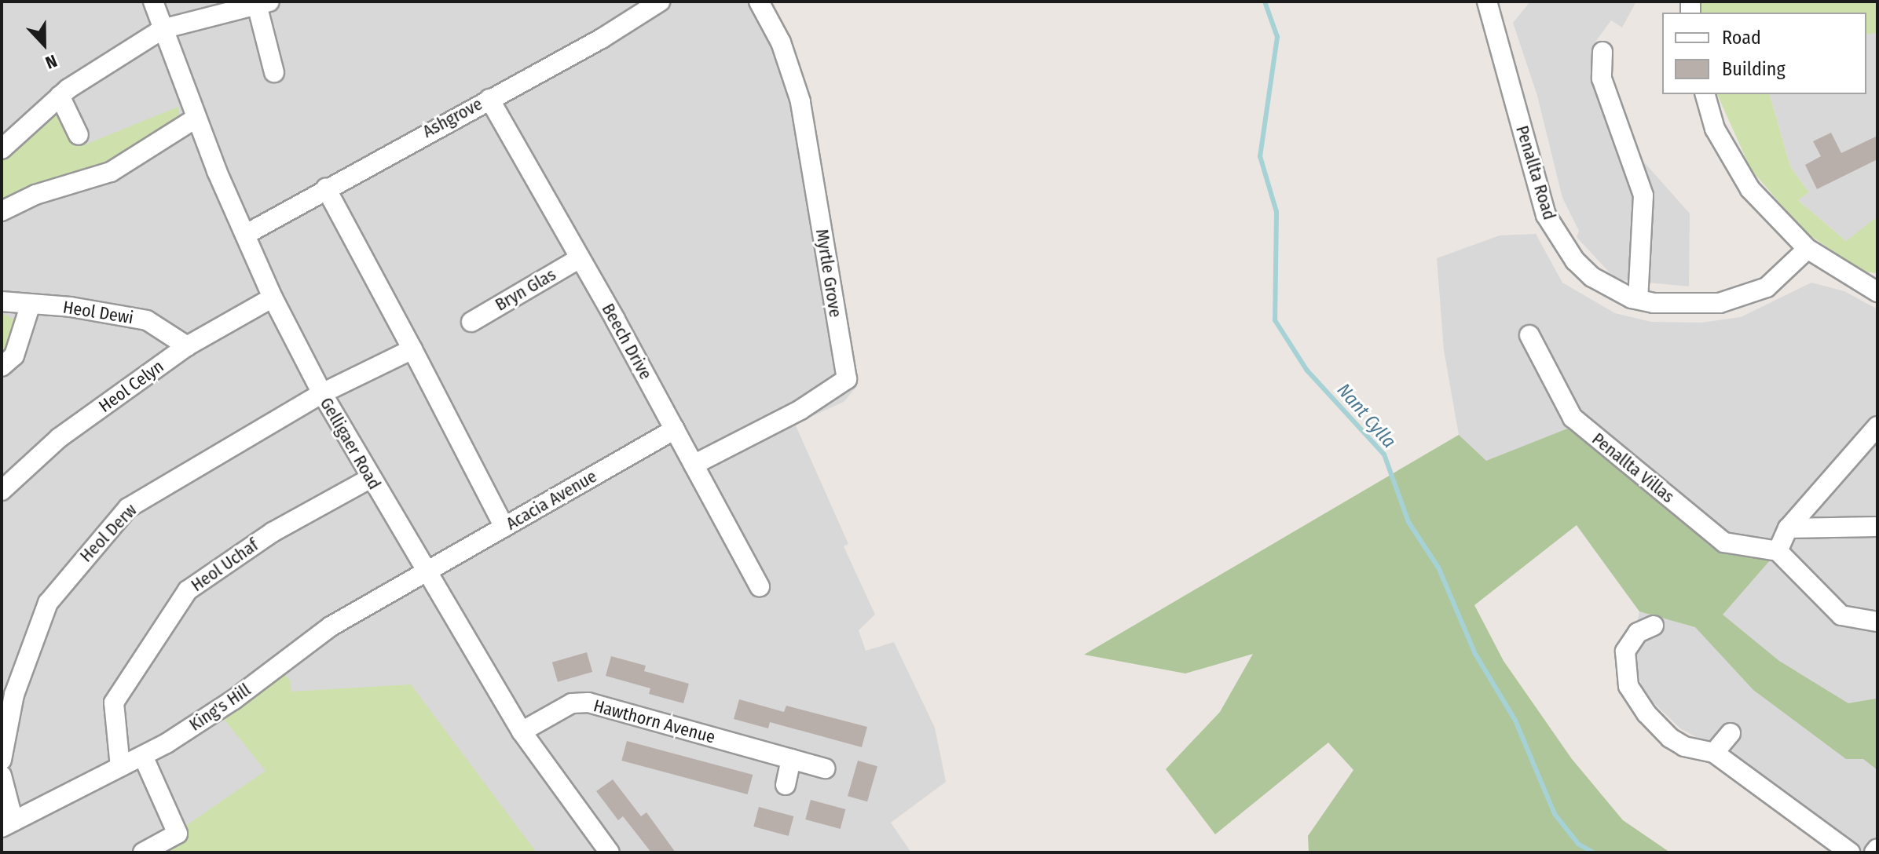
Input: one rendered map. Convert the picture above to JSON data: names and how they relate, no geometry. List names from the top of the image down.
{
  "streets": {
    "street": [
      "Ashgrove",
      "Penallta Road",
      "Myrtle Grove",
      "Bryn Glas",
      "Heol Dewi",
      "Beech Drive",
      "Heol Celyn",
      "Gelligaer Road",
      "Penallta Villas",
      "Acacia Avenue",
      "Heol Derw",
      "Heol Uchaf",
      "King's Hill",
      "Hawthorn Avenue"
    ]
  },
  "crossings": [
    ["Ashgrove", "Beech Drive"],
    ["Ashgrove", "Gelligaer Road"],
    ["Myrtle Grove", "Beech Drive"],
    ["Bryn Glas", "Beech Drive"],
    ["Heol Dewi", "Heol Celyn"],
    ["Beech Drive", "Acacia Avenue"],
    ["Heol Celyn", "Gelligaer Road"],
    ["Gelligaer Road", "Acacia Avenue"],
    ["Gelligaer Road", "Heol Derw"],
    ["Gelligaer Road", "Heol Uchaf"],
    ["Gelligaer Road", "King's Hill"],
    ["Gelligaer Road", "Hawthorn Avenue"],
    ["Acacia Avenue", "King's Hill"],
    ["Heol Uchaf", "King's Hill"]
  ],
  "water": ["Nant Cylla"],
  "legend": ["Road", "Building"],
  "north": "bottom"
}
